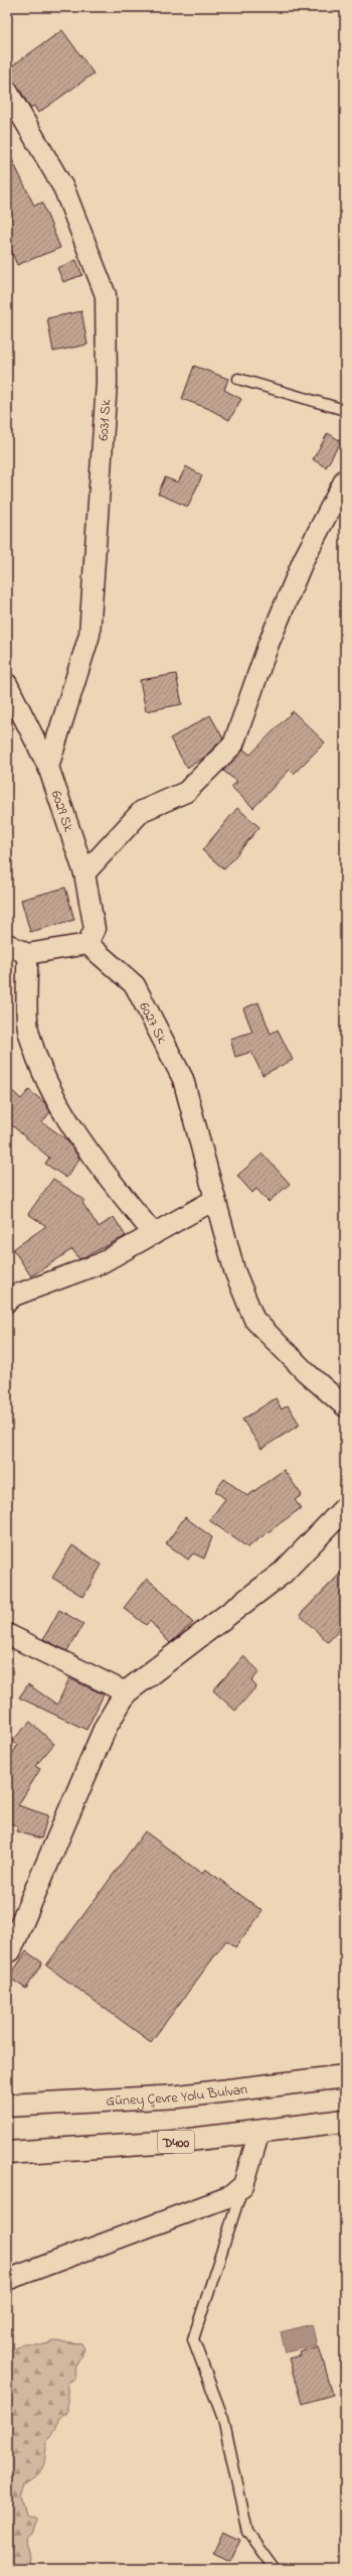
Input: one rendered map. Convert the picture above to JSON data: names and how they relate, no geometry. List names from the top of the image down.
{
  "streets": {
    "main road": ["Güney Çevre Yolu Bulvarı", "D400"],
    "street": ["6031 Sk", "6029 Sk", "6027 Sk"]
  },
  "crossings": [
    ["6031 Sk", "6029 Sk"],
    ["6029 Sk", "6027 Sk"]
  ]
}
